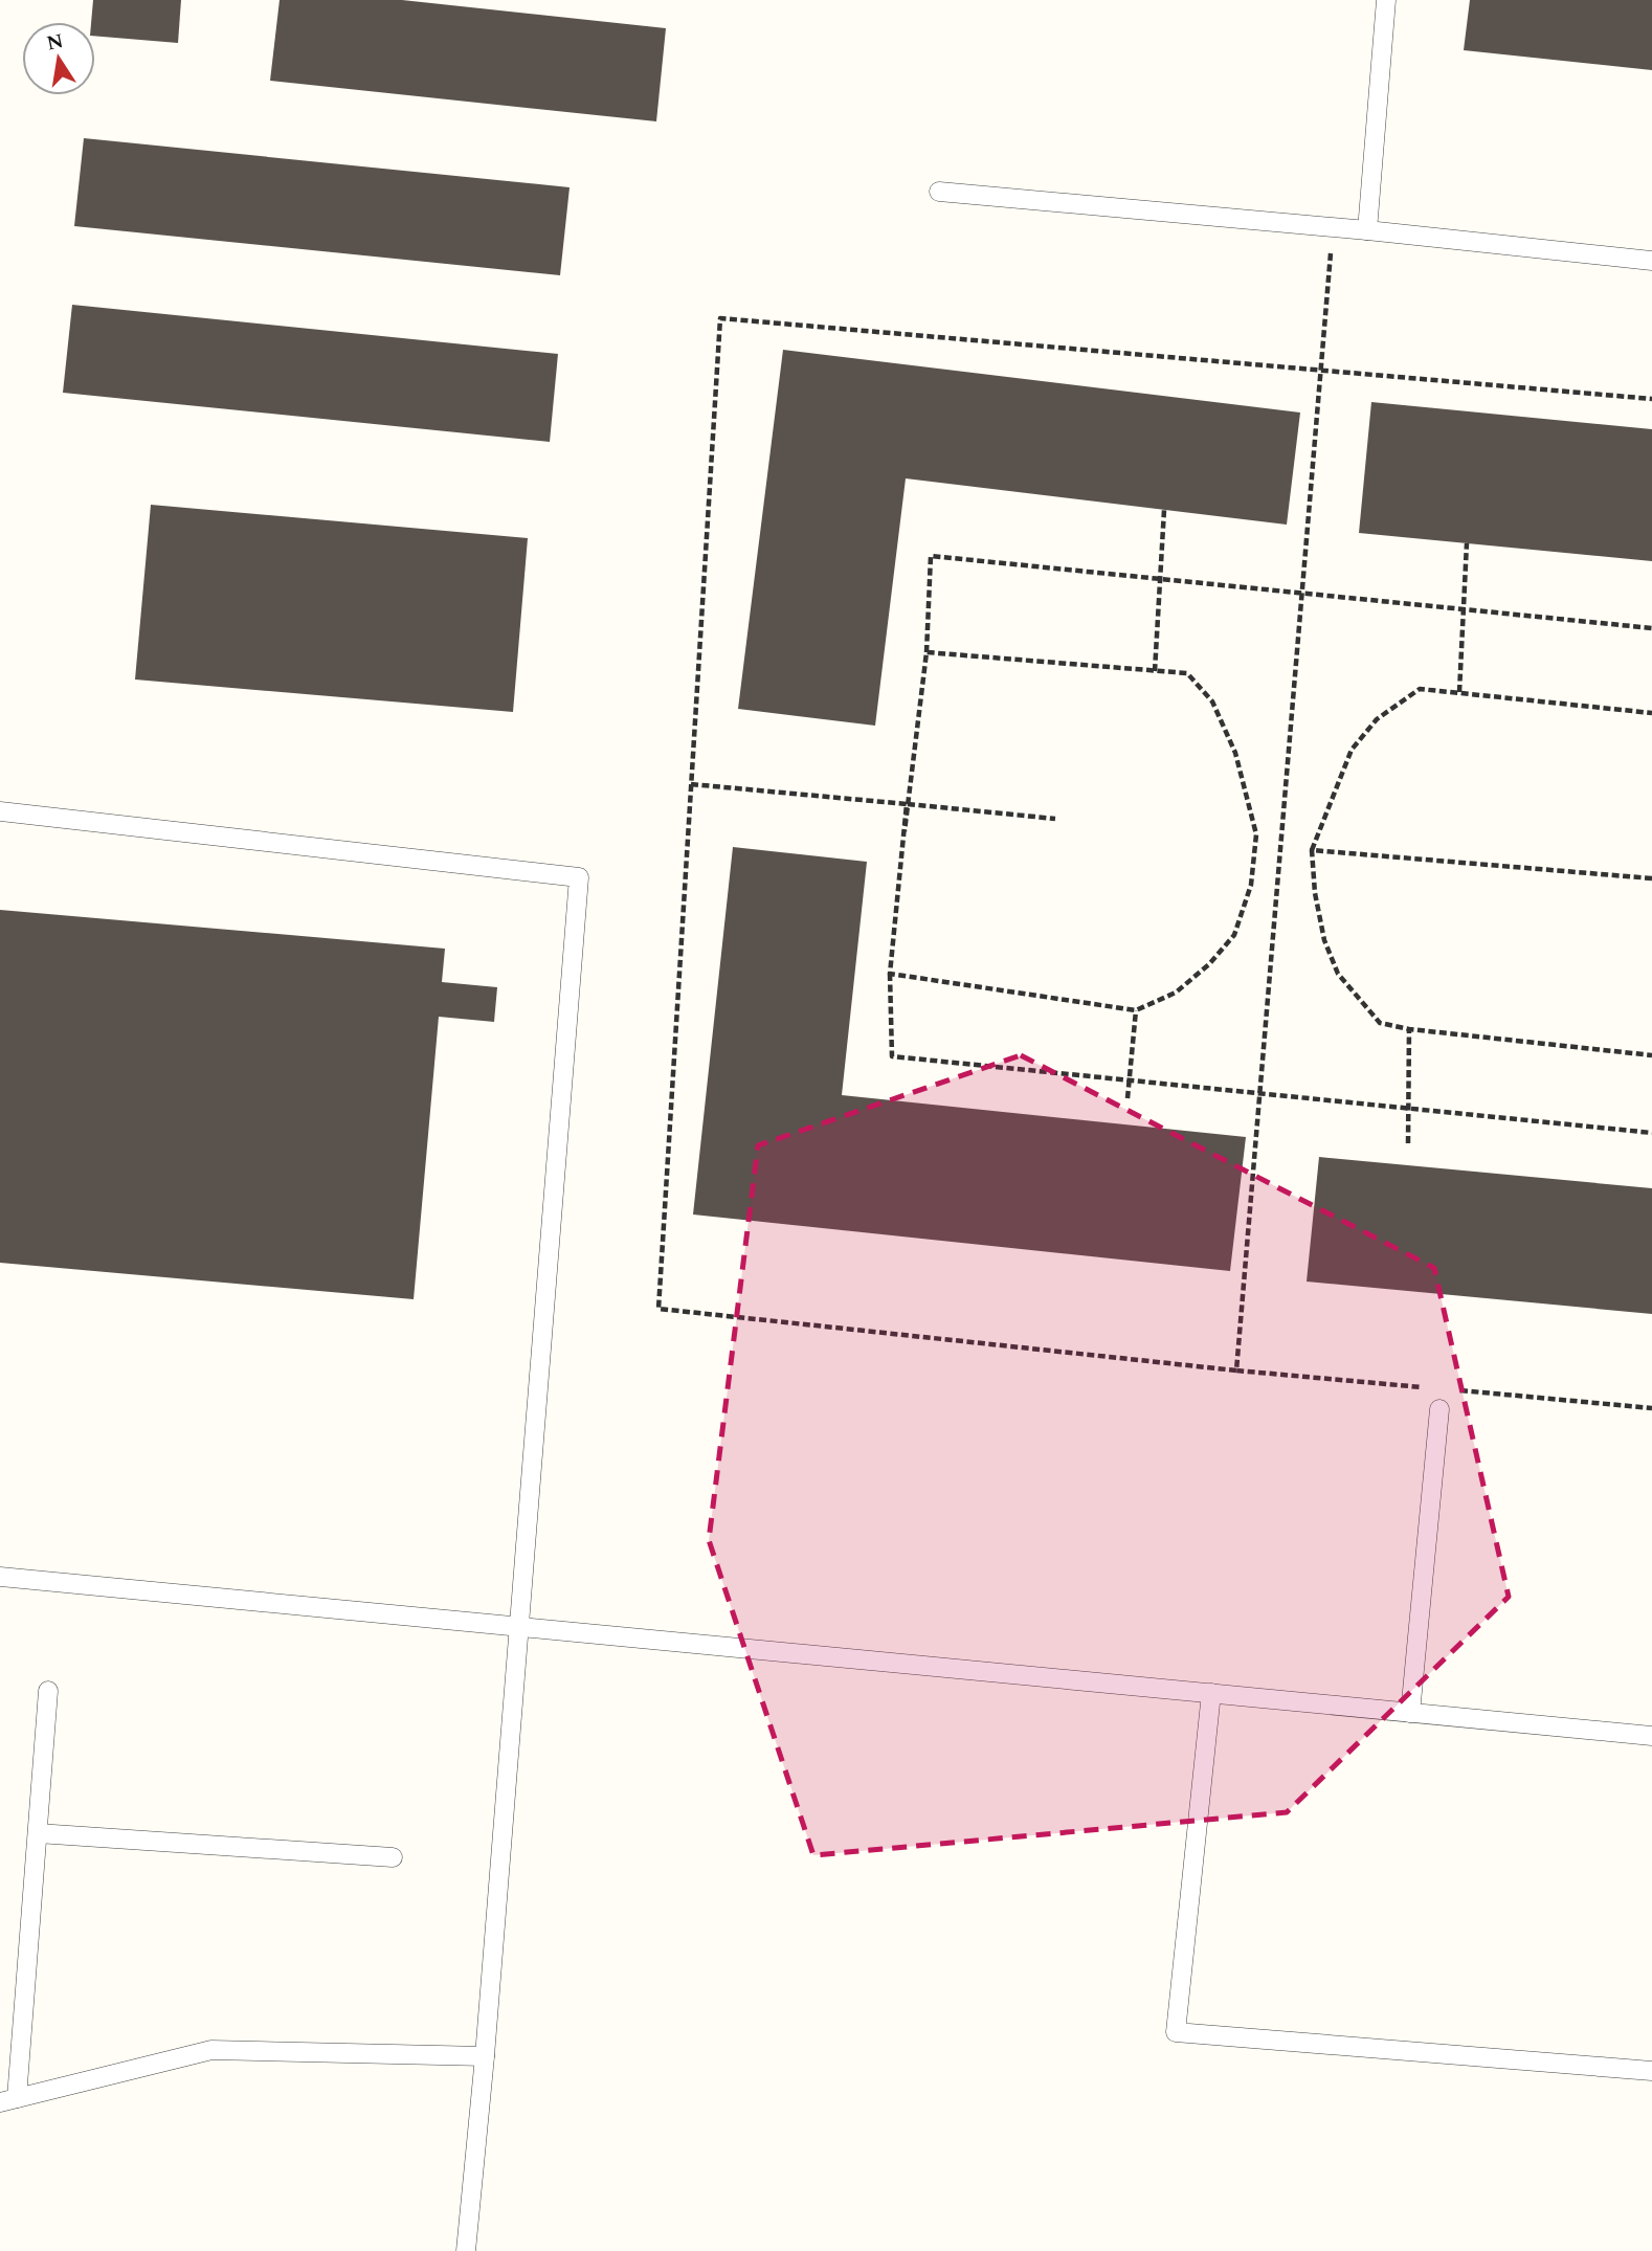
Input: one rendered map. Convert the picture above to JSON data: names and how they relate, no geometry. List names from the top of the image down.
{
  "north": "top"
}
